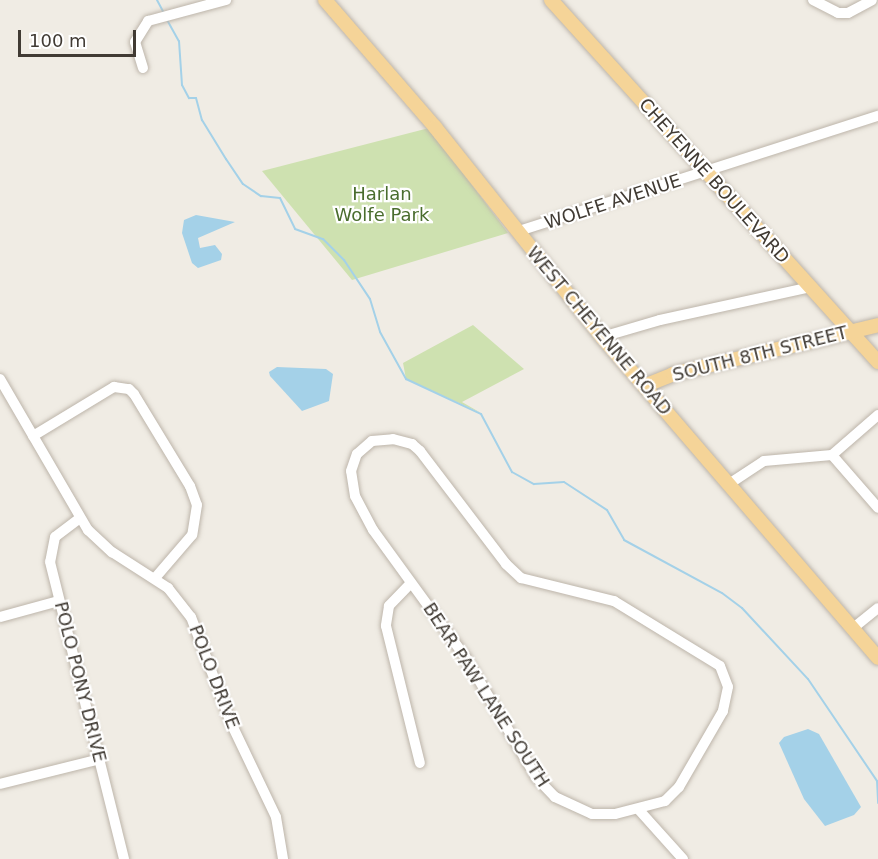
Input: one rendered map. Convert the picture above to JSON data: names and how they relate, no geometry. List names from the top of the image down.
{
  "streets": {
    "main road": ["CHEYENNE BOULEVARD", "WEST CHEYENNE ROAD", "SOUTH 8TH STREET"],
    "street": [
      "WOLFE AVENUE",
      "POLO DRIVE",
      "POLO PONY DRIVE",
      "BEAR PAW LANE SOUTH"
    ]
  },
  "crossings": [
    ["CHEYENNE BOULEVARD", "WOLFE AVENUE"],
    ["CHEYENNE BOULEVARD", "SOUTH 8TH STREET"],
    ["WOLFE AVENUE", "WEST CHEYENNE ROAD"],
    ["WEST CHEYENNE ROAD", "SOUTH 8TH STREET"],
    ["POLO DRIVE", "POLO PONY DRIVE"]
  ],
  "parks": ["Harlan Wolfe Park"],
  "scale_bar": "100 m"
}
